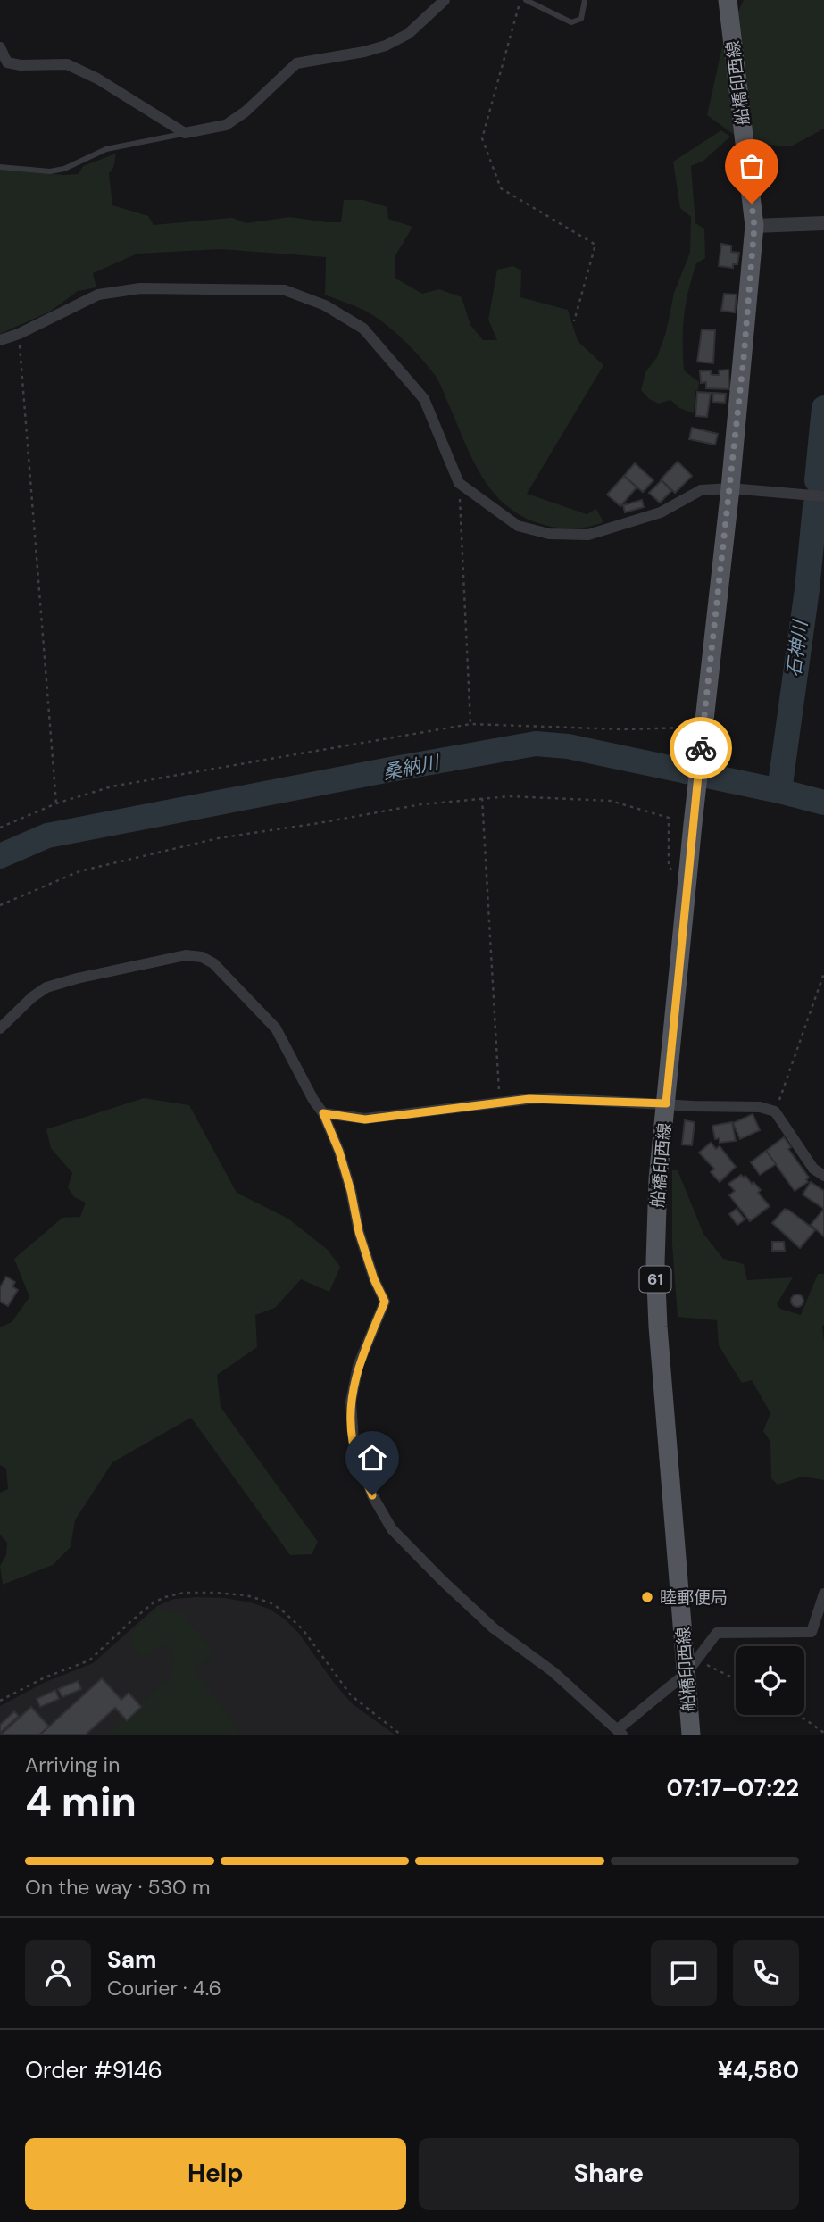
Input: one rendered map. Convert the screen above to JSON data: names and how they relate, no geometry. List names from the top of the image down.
{
  "streets": {
    "main road": ["船橋印西線", "61"]
  },
  "water": ["石神川", "桑納川"],
  "places": ["睦郵便局"],
  "page": {
    "heading": ["4 min", "Arriving in", "07:17–07:22"],
    "panel": [
      "Sam",
      "Courier · 4.6",
      "Order #9146",
      "¥4,580"
    ],
    "bar": "On the way · 530 m",
    "buttons": ["Help", "Share"]
  }
}
